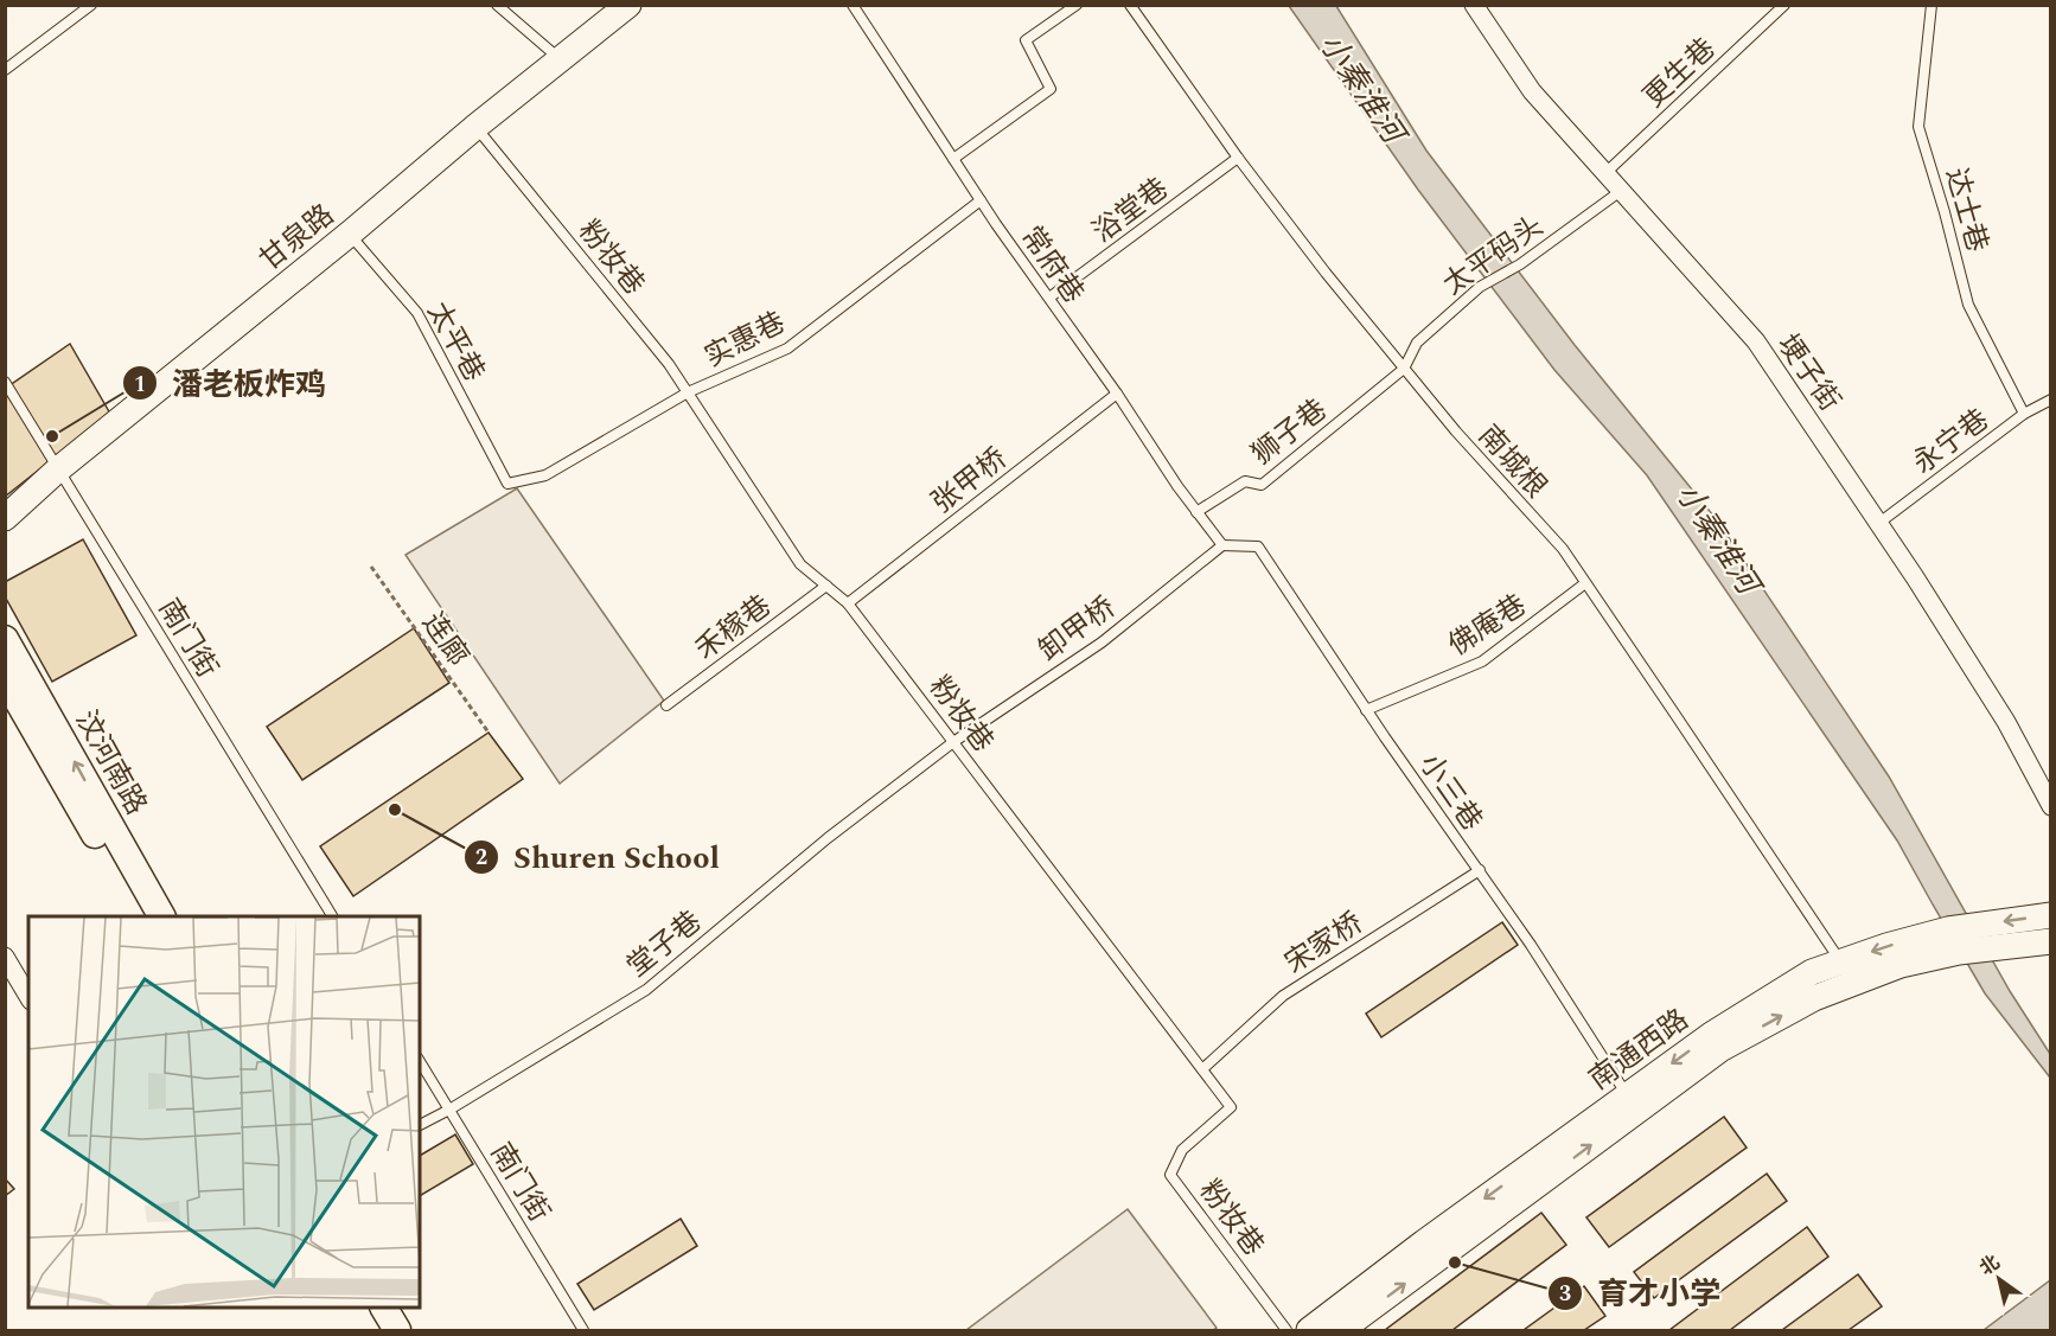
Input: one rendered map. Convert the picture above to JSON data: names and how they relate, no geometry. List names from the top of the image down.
{
  "streets": {
    "main road": ["甘泉路", "汶河南路", "南通西路"],
    "street": ["埂子街"],
    "lane": [
      "更生巷",
      "浴堂巷",
      "达士巷",
      "太平码头",
      "粉妆巷",
      "常府巷",
      "实惠巷",
      "太平巷",
      "狮子巷",
      "永宁巷",
      "南城根",
      "张甲桥",
      "佛庵巷",
      "禾稼巷",
      "卸甲桥",
      "南门街",
      "小三巷",
      "宋家桥",
      "堂子巷"
    ],
    "path": ["连廊"]
  },
  "crossings": [
    ["更生巷", "埂子街"],
    ["浴堂巷", "常府巷"],
    ["浴堂巷", "南城根"],
    ["达士巷", "永宁巷"],
    ["甘泉路", "粉妆巷"],
    ["甘泉路", "太平巷"],
    ["甘泉路", "南门街"],
    ["太平码头", "埂子街"],
    ["太平码头", "狮子巷"],
    ["太平码头", "南城根"],
    ["粉妆巷", "实惠巷"],
    ["粉妆巷", "张甲桥"],
    ["粉妆巷", "禾稼巷"],
    ["粉妆巷", "卸甲桥"],
    ["粉妆巷", "宋家桥"],
    ["粉妆巷", "堂子巷"],
    ["常府巷", "实惠巷"],
    ["常府巷", "狮子巷"],
    ["常府巷", "张甲桥"],
    ["常府巷", "卸甲桥"],
    ["常府巷", "小三巷"],
    ["实惠巷", "太平巷"],
    ["埂子街", "永宁巷"],
    ["狮子巷", "南城根"],
    ["南城根", "佛庵巷"],
    ["南城根", "南通西路"],
    ["佛庵巷", "小三巷"],
    ["卸甲桥", "小三巷"],
    ["卸甲桥", "堂子巷"],
    ["南门街", "堂子巷"],
    ["小三巷", "宋家桥"],
    ["小三巷", "南通西路"]
  ],
  "water": ["小秦淮河"],
  "places": ["潘老板炸鸡", "Shuren School", "育才小学"],
  "north": "top left"
}
